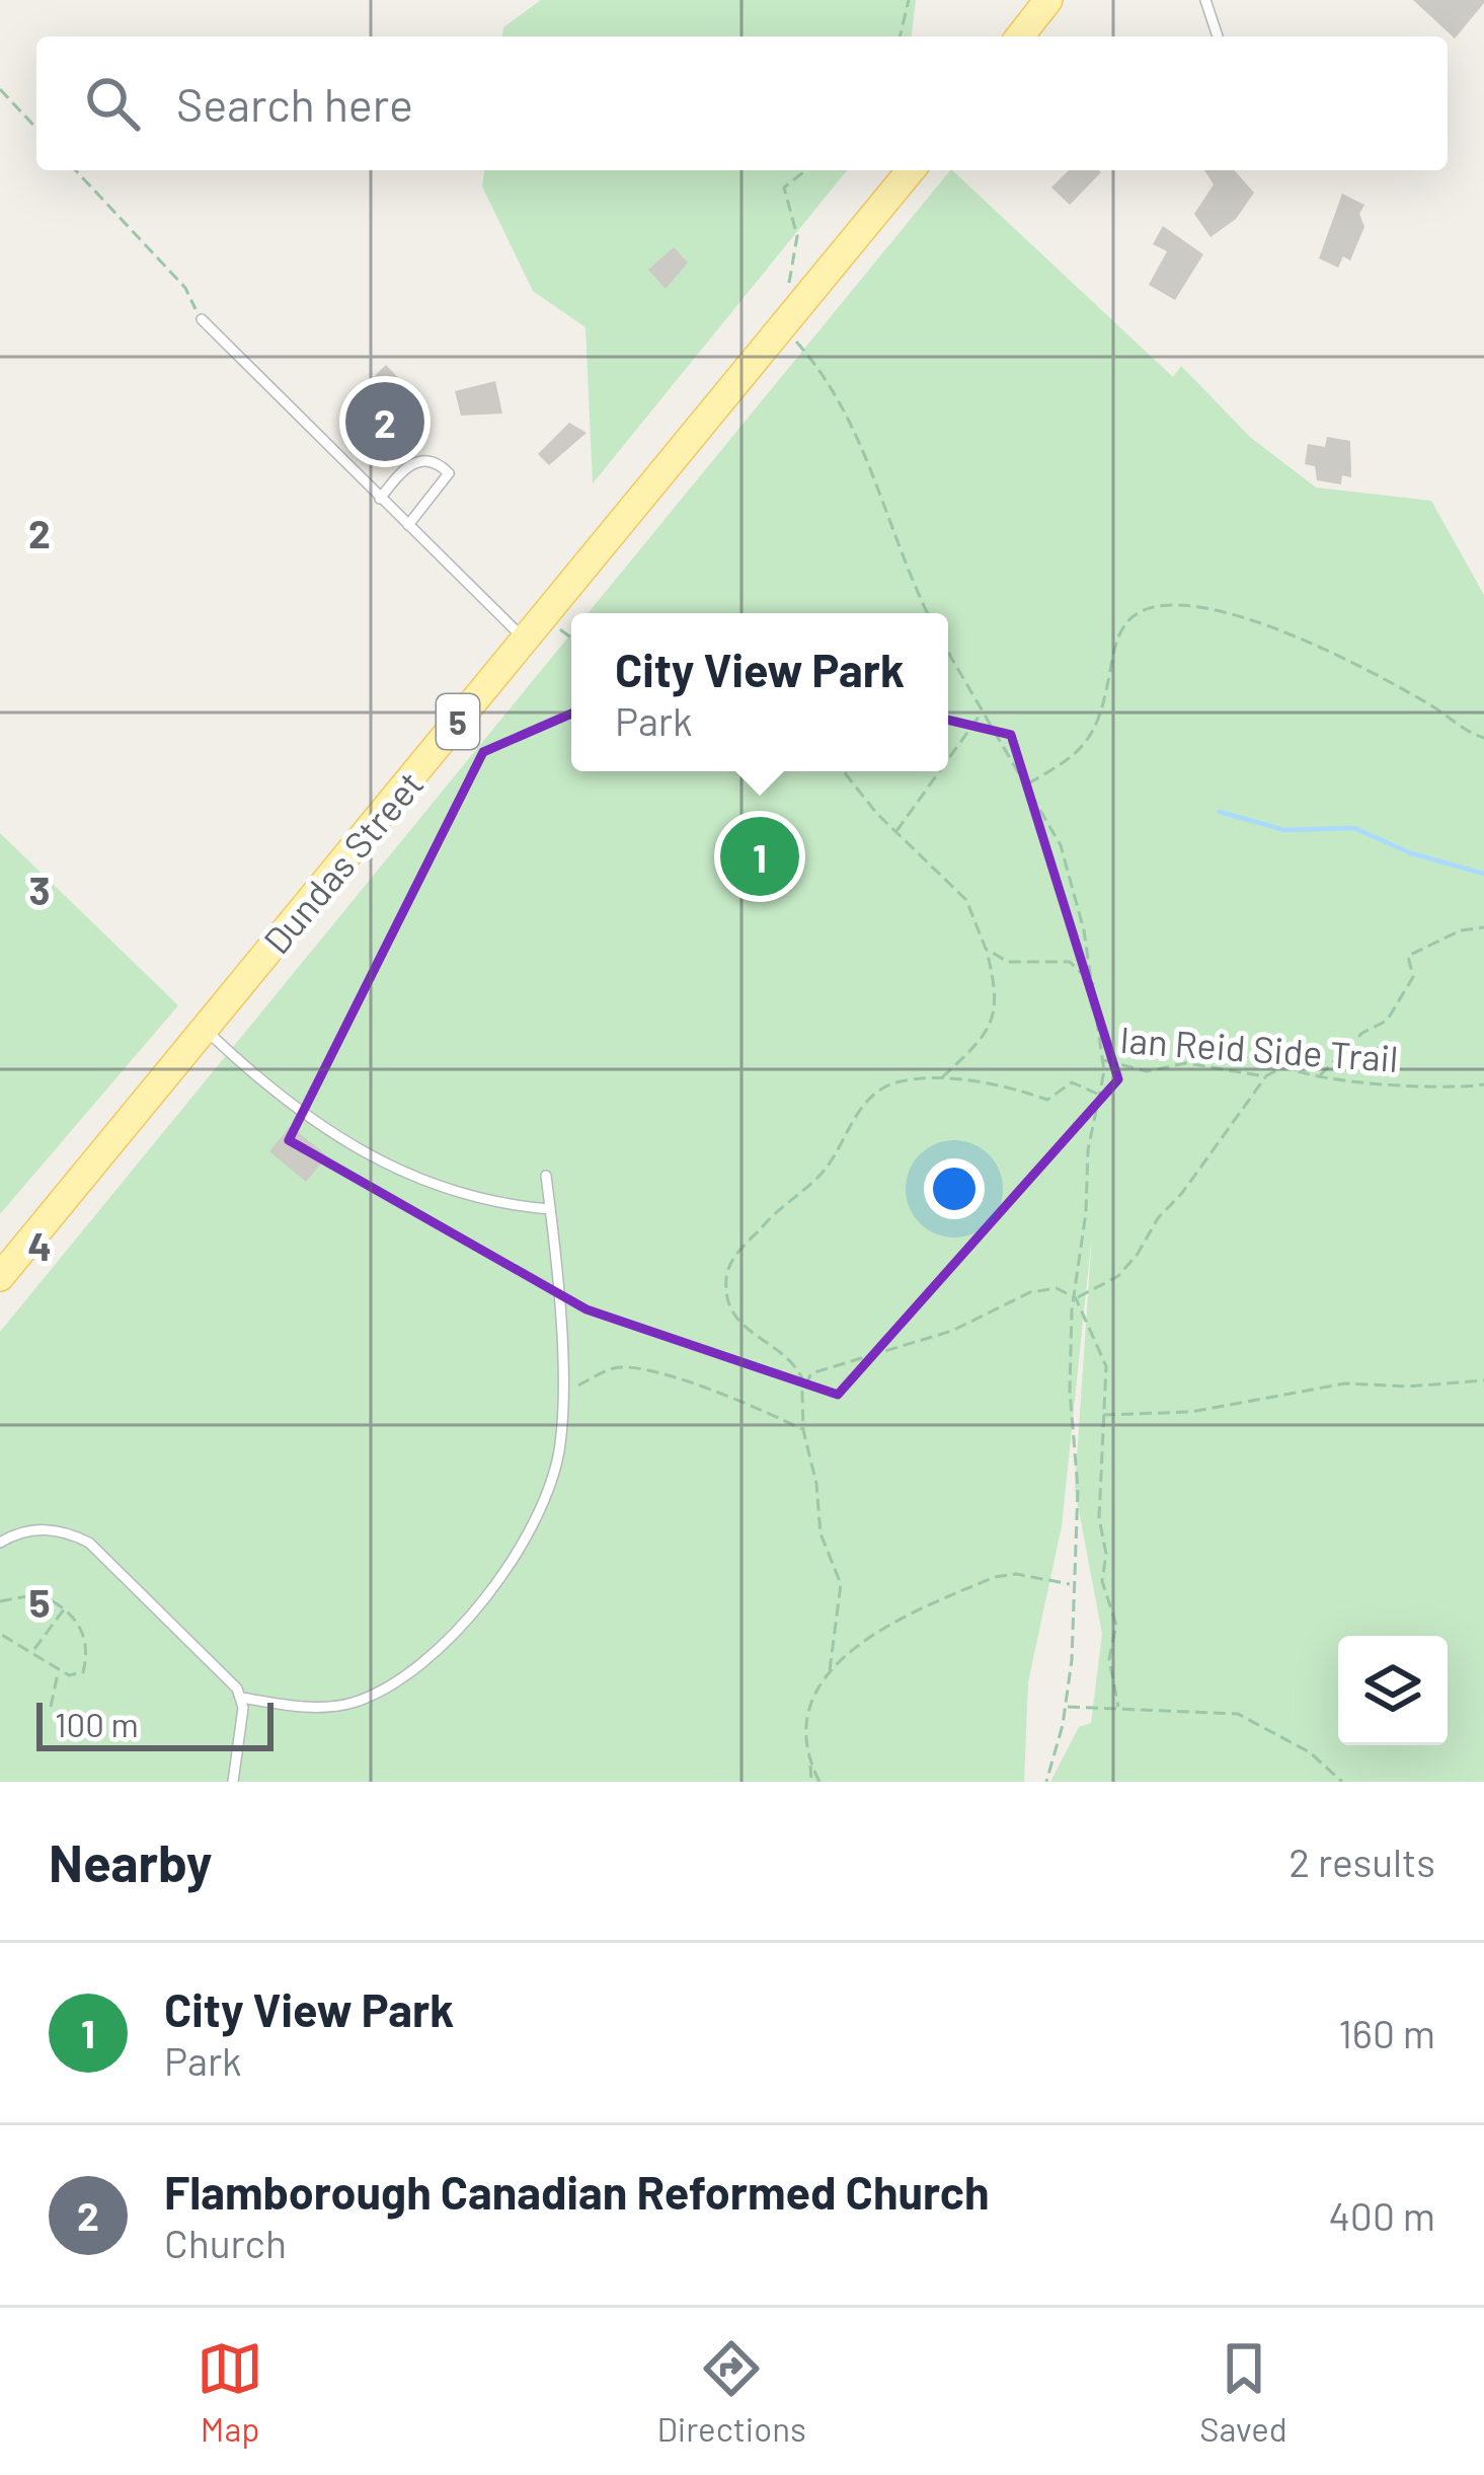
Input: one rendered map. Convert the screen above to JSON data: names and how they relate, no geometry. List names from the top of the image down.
{
  "streets": {
    "main road": ["5", "Dundas Street"],
    "path": ["Ian Reid Side Trail"]
  },
  "scale_bar": "100 m",
  "page": {
    "search": "Search here",
    "pins": ["2", "1"],
    "popup": ["City View Park", "Park"],
    "scale": "100 m",
    "heading": ["Nearby", "2 results"],
    "list": [
      {
        "mark": "1",
        "name": "City View Park",
        "note": "Park",
        "value": "160 m"
      },
      {
        "mark": "2",
        "name": "Flamborough Canadian Reformed Church",
        "note": "Church",
        "value": "400 m"
      }
    ],
    "nav": ["Map", "Directions", "Saved"]
  },
  "grid": {
    "rows": [
      "2",
      "3",
      "4",
      "5"
    ]
  }
}
